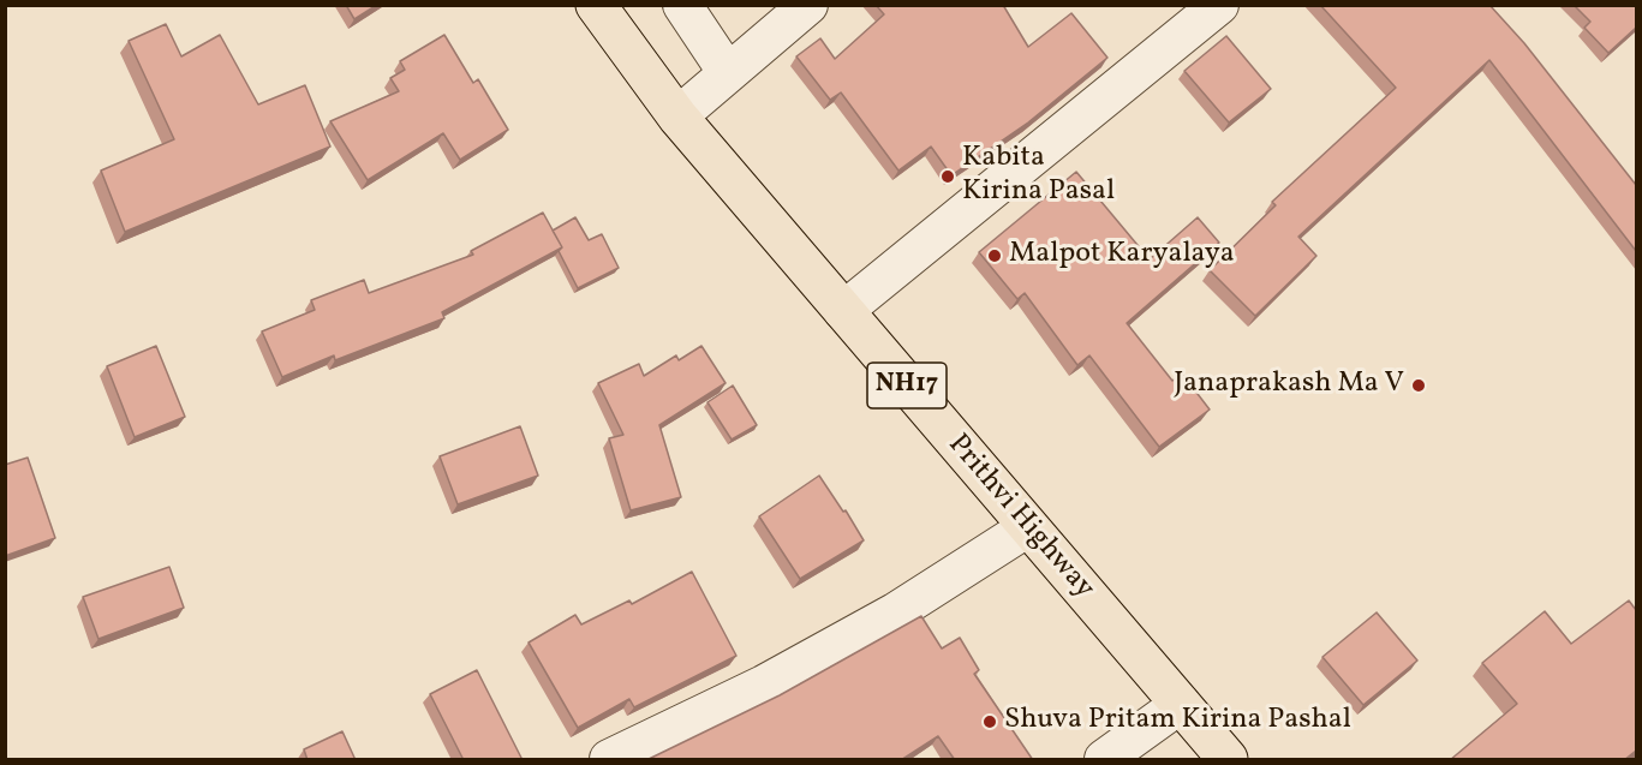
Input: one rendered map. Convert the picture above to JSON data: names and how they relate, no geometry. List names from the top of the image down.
{
  "streets": {
    "highway": ["NH17", "Prithvi Highway"]
  },
  "places": [
    "Kabita Kirina Pasal",
    "Malpot Karyalaya",
    "Janaprakash Ma V",
    "Shuva Pritam Kirina Pashal"
  ]
}
